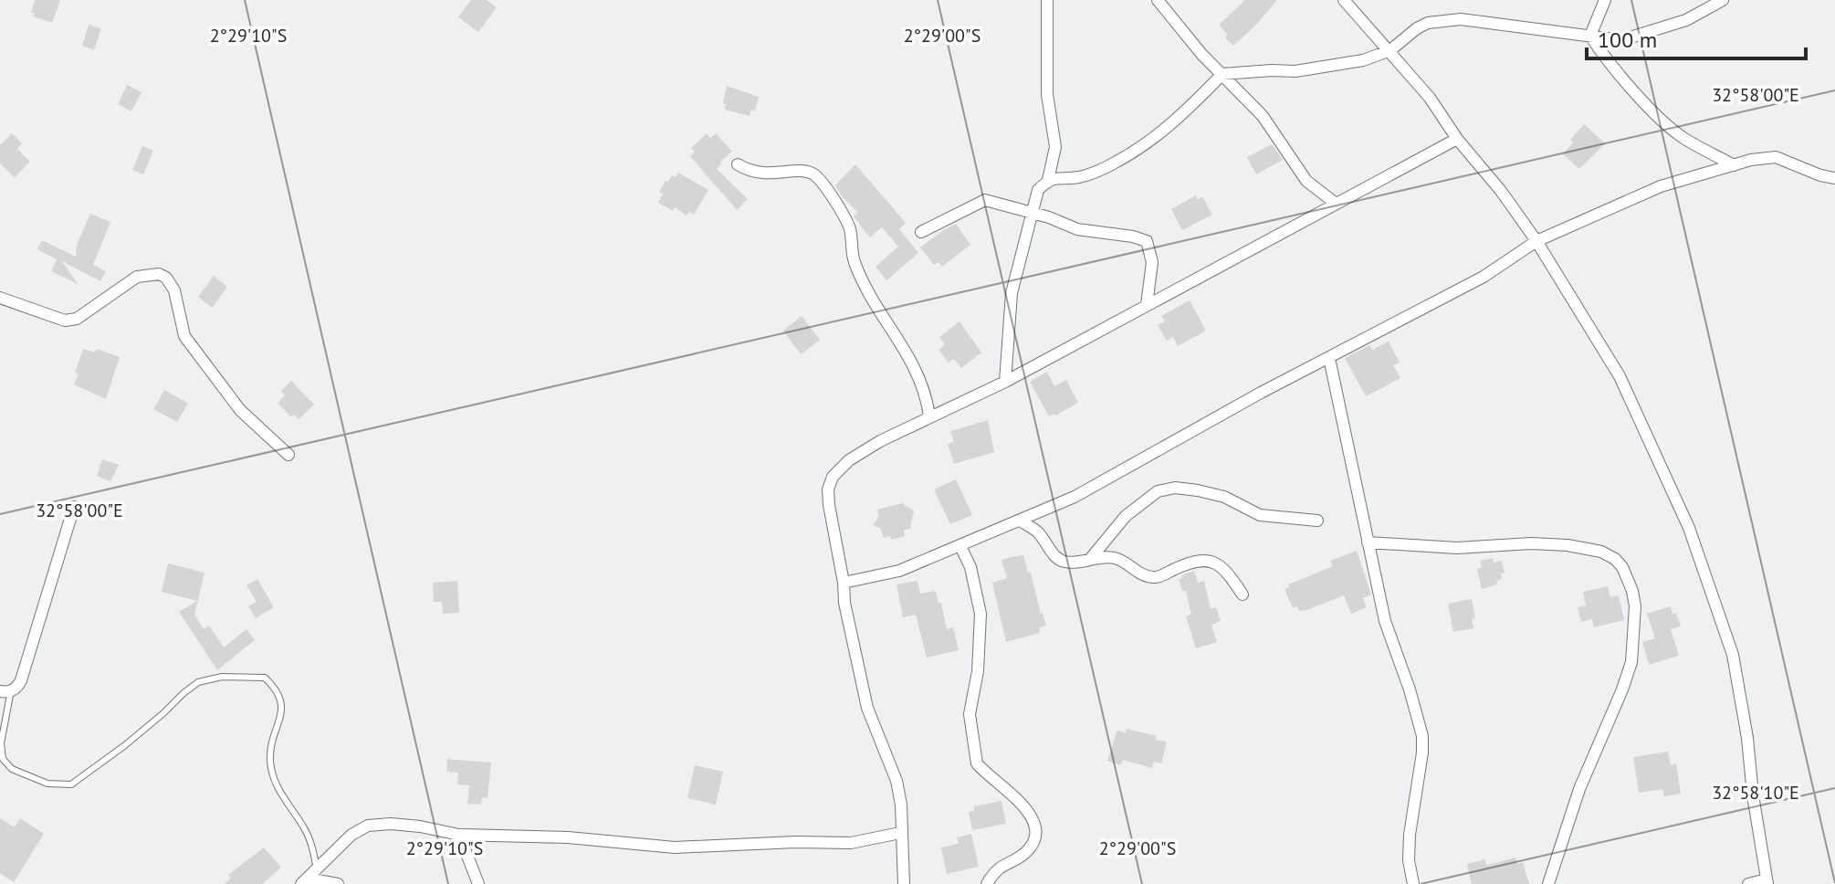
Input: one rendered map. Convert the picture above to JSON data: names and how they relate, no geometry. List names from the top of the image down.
{
  "scale_bar": "100 m",
  "coordinates": [
    "2°29'10\"S",
    "2°29'00\"S",
    "32°58'00\"E",
    "32°58'10\"E"
  ]
}
